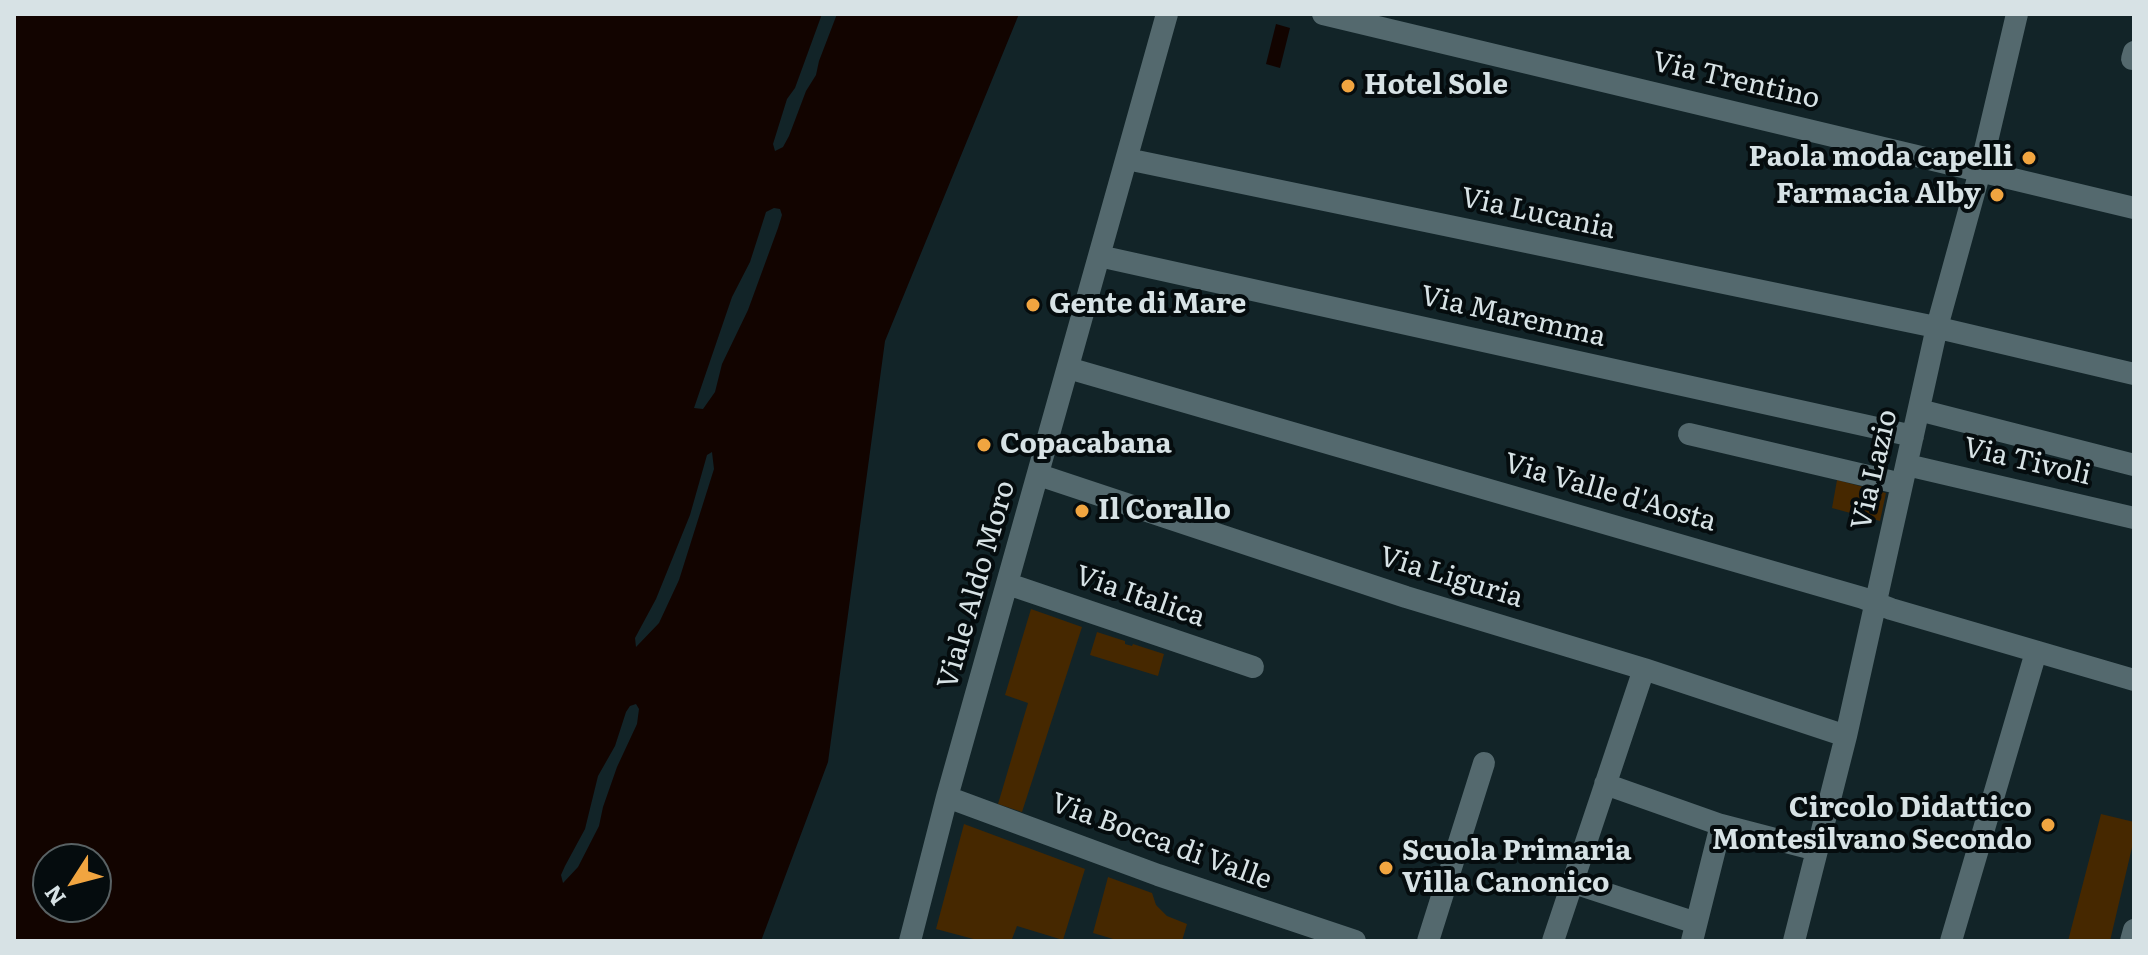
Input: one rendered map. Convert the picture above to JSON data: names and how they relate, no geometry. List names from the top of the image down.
{
  "streets": {
    "street": [
      "Via Trentino",
      "Via Lucania",
      "Via Maremma",
      "Via Tivoli",
      "Via Lazio",
      "Via Valle d'Aosta",
      "Via Liguria",
      "Viale Aldo Moro",
      "Via Italica",
      "Via Bocca di Valle"
    ]
  },
  "crossings": [
    ["Via Trentino", "Via Lazio"],
    ["Via Lucania", "Via Lazio"],
    ["Via Lucania", "Viale Aldo Moro"],
    ["Via Maremma", "Via Lazio"],
    ["Via Maremma", "Viale Aldo Moro"],
    ["Via Tivoli", "Via Lazio"],
    ["Via Lazio", "Via Valle d'Aosta"],
    ["Via Lazio", "Via Liguria"],
    ["Via Valle d'Aosta", "Viale Aldo Moro"],
    ["Via Liguria", "Viale Aldo Moro"],
    ["Viale Aldo Moro", "Via Italica"],
    ["Viale Aldo Moro", "Via Bocca di Valle"]
  ],
  "places": [
    "Hotel Sole",
    "Paola moda capelli",
    "Farmacia Alby",
    "Gente di Mare",
    "Copacabana",
    "Il Corallo",
    "Circolo Didattico Montesilvano Secondo",
    "Scuola Primaria Villa Canonico"
  ],
  "north": "bottom left"
}
